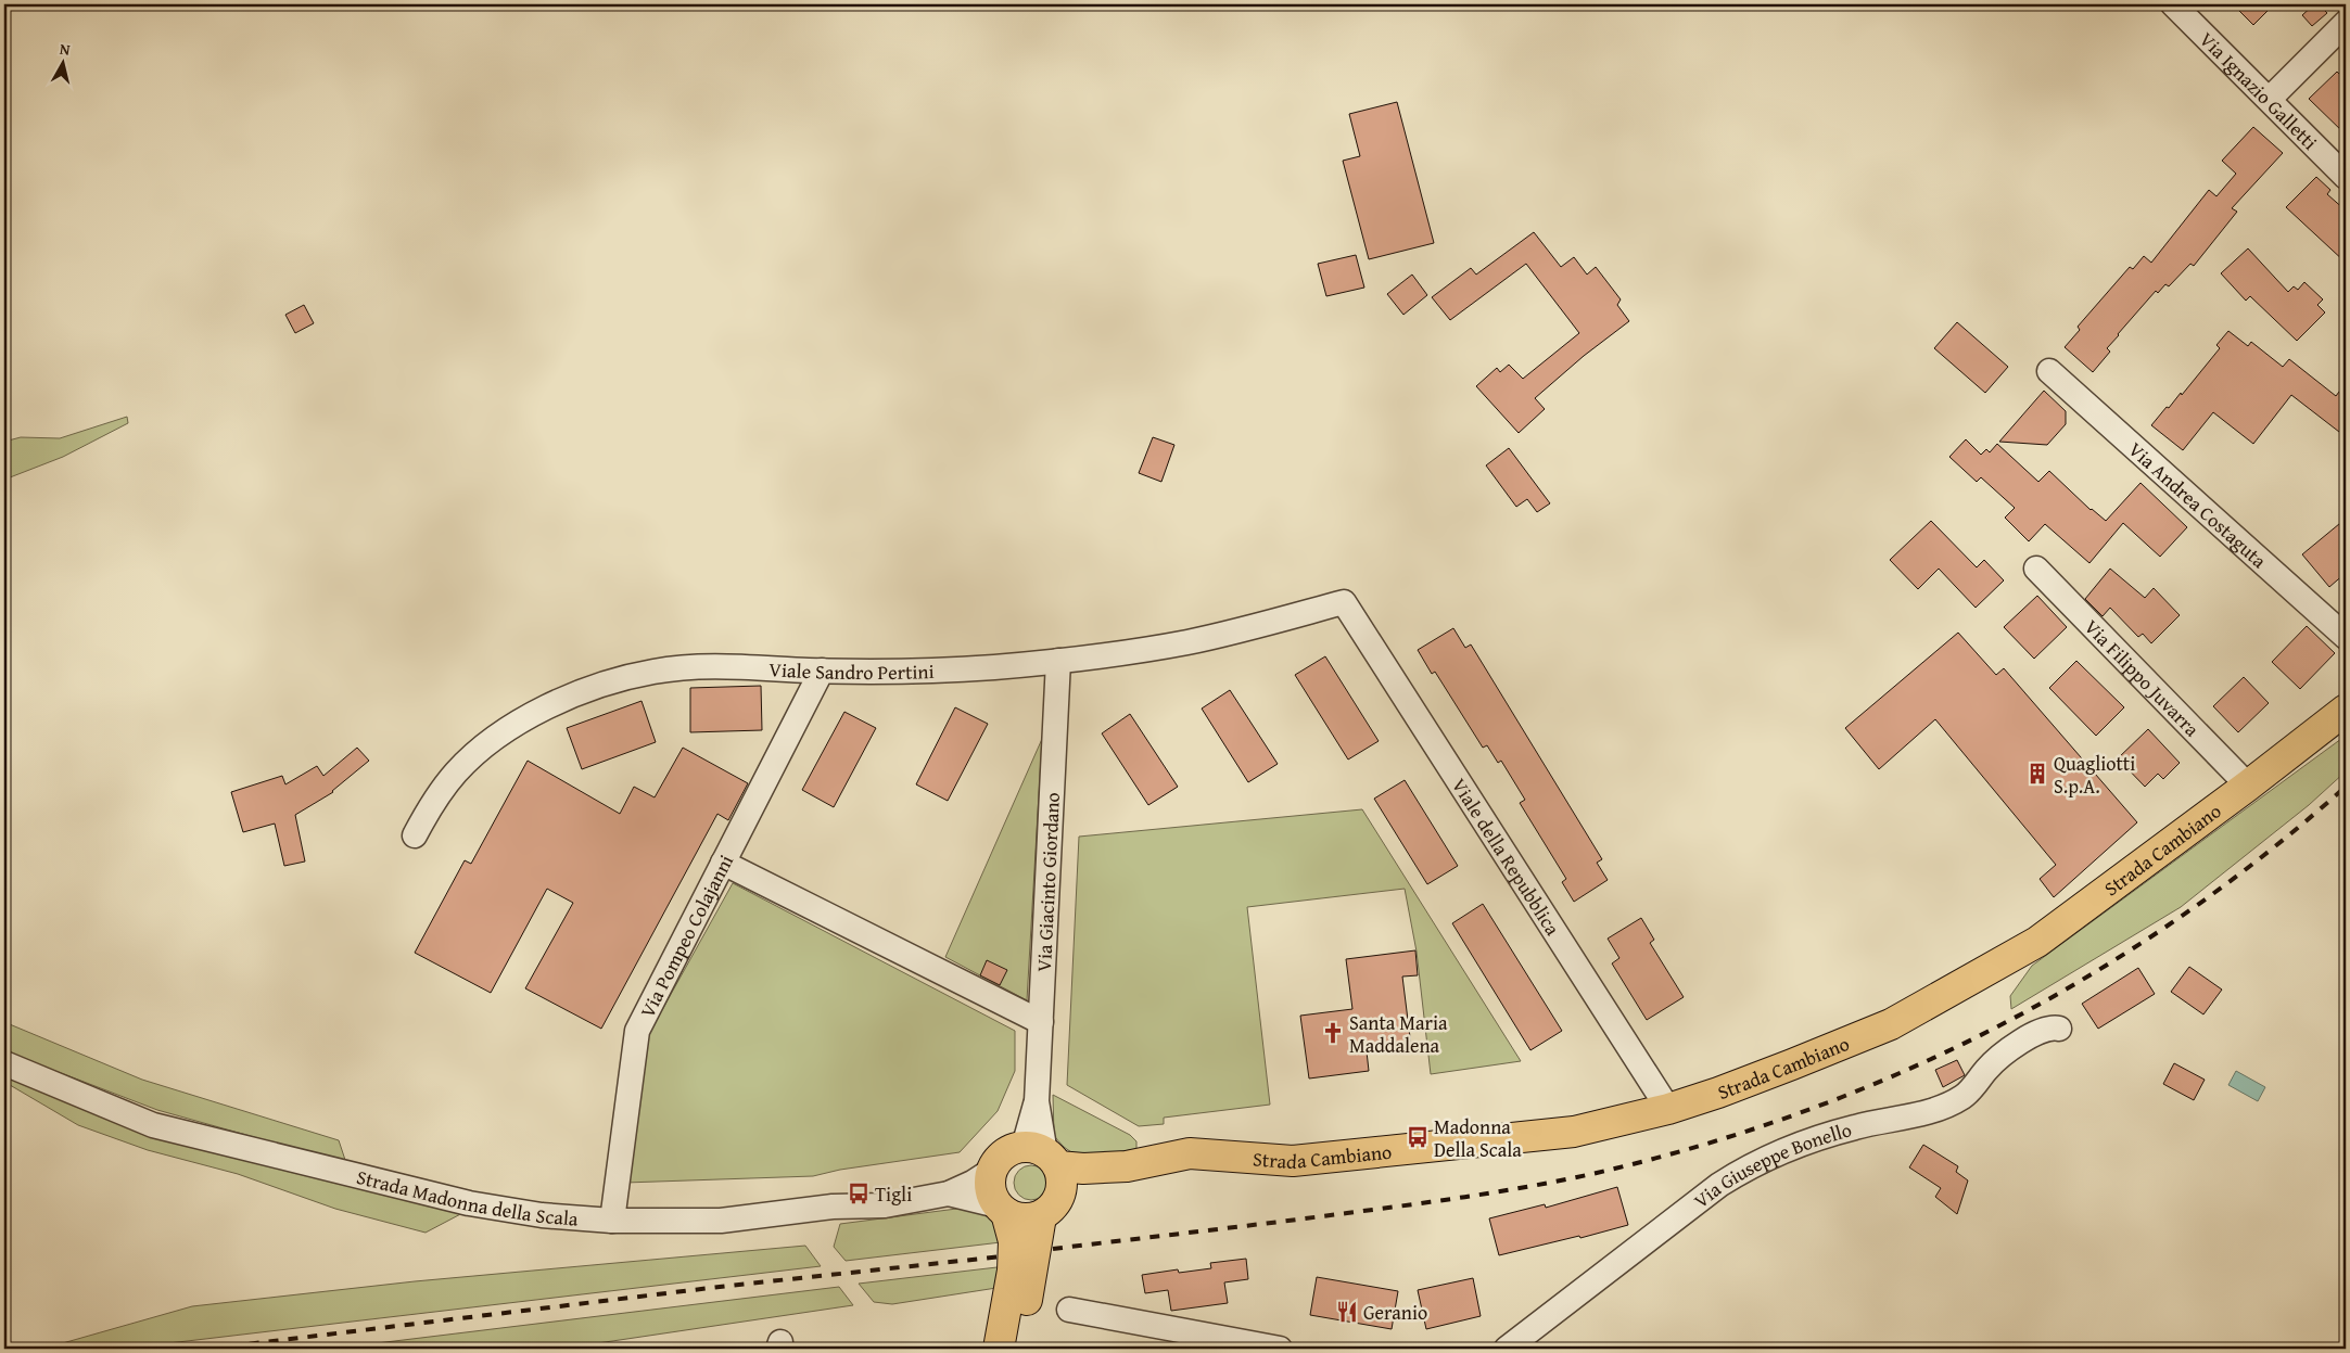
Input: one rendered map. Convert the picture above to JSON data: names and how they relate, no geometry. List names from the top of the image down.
{
  "streets": {
    "main road": ["Strada Cambiano"],
    "street": [
      "Via Ignazio Galletti",
      "Via Andrea Costaguta",
      "Viale Sandro Pertini",
      "Via Filippo Juvarra",
      "Viale della Repubblica",
      "Via Giacinto Giordano",
      "Via Pompeo Colajanni",
      "Via Giuseppe Bonello",
      "Strada Madonna della Scala"
    ]
  },
  "crossings": [
    ["Viale Sandro Pertini", "Viale della Repubblica"],
    ["Viale Sandro Pertini", "Via Giacinto Giordano"],
    ["Viale Sandro Pertini", "Via Pompeo Colajanni"],
    ["Via Filippo Juvarra", "Strada Cambiano"],
    ["Strada Cambiano", "Viale della Repubblica"],
    ["Strada Cambiano", "Via Giacinto Giordano"],
    ["Via Pompeo Colajanni", "Strada Madonna della Scala"]
  ],
  "places": {
    "building": ["Quagliotti S.p.A."],
    "church": ["Santa Maria Maddalena"],
    "bus stop": ["Madonna Della Scala", "Tigli"],
    "restaurant": ["Geranio"]
  },
  "north": "top"
}
